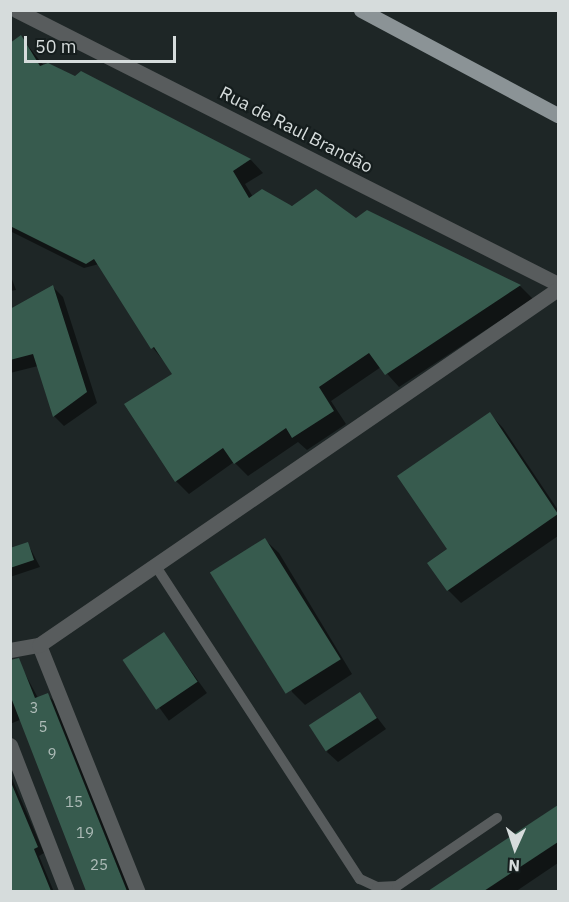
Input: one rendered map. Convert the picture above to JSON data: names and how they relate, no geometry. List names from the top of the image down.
{
  "streets": {
    "street": ["Rua de Raul Brandão"]
  },
  "house_numbers": [
    "3",
    "5",
    "9",
    "15",
    "19",
    "25"
  ],
  "scale_bar": "50 m",
  "north": "bottom"
}
